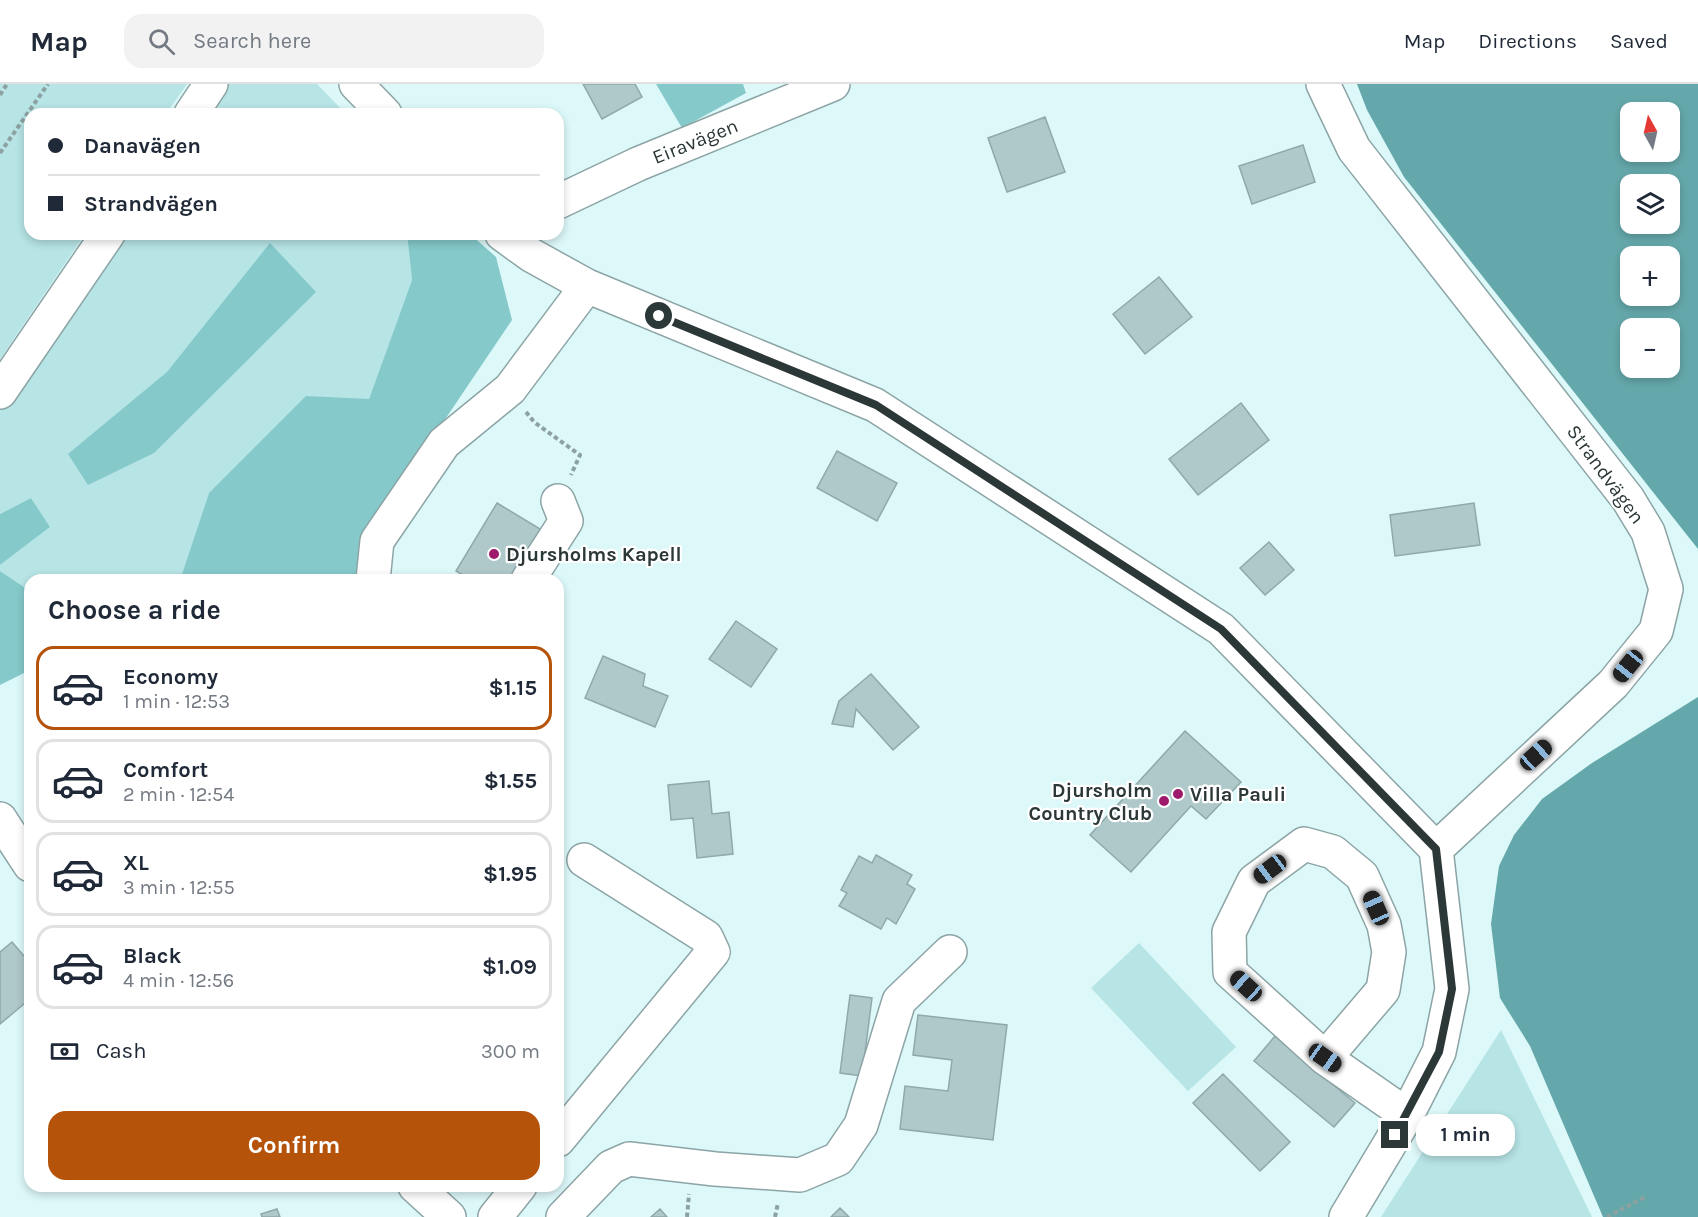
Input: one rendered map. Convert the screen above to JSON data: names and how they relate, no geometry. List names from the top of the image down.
{
  "streets": {
    "street": ["Eiravägen", "Strandvägen"]
  },
  "places": ["Djursholms Kapell", "Villa Pauli", "Djursholm Country Club"],
  "north": "top",
  "page": {
    "header": "Map",
    "search": "Search here",
    "nav": ["Map", "Directions", "Saved"],
    "map_buttons": ["+", "−"],
    "banner": ["Danavägen", "Strandvägen"],
    "heading": "Choose a ride",
    "list": [
      {
        "name": "Economy",
        "note": "1 min · 12:53",
        "value": "$1.15"
      },
      {
        "name": "Comfort",
        "note": "2 min · 12:54",
        "value": "$1.55"
      },
      {
        "name": "XL",
        "note": "3 min · 12:55",
        "value": "$1.95"
      },
      {
        "name": "Black",
        "note": "4 min · 12:56",
        "value": "$1.09"
      }
    ],
    "pay": ["Cash", "300 m"],
    "buttons": "Confirm",
    "bubble": "1 min"
  }
}
